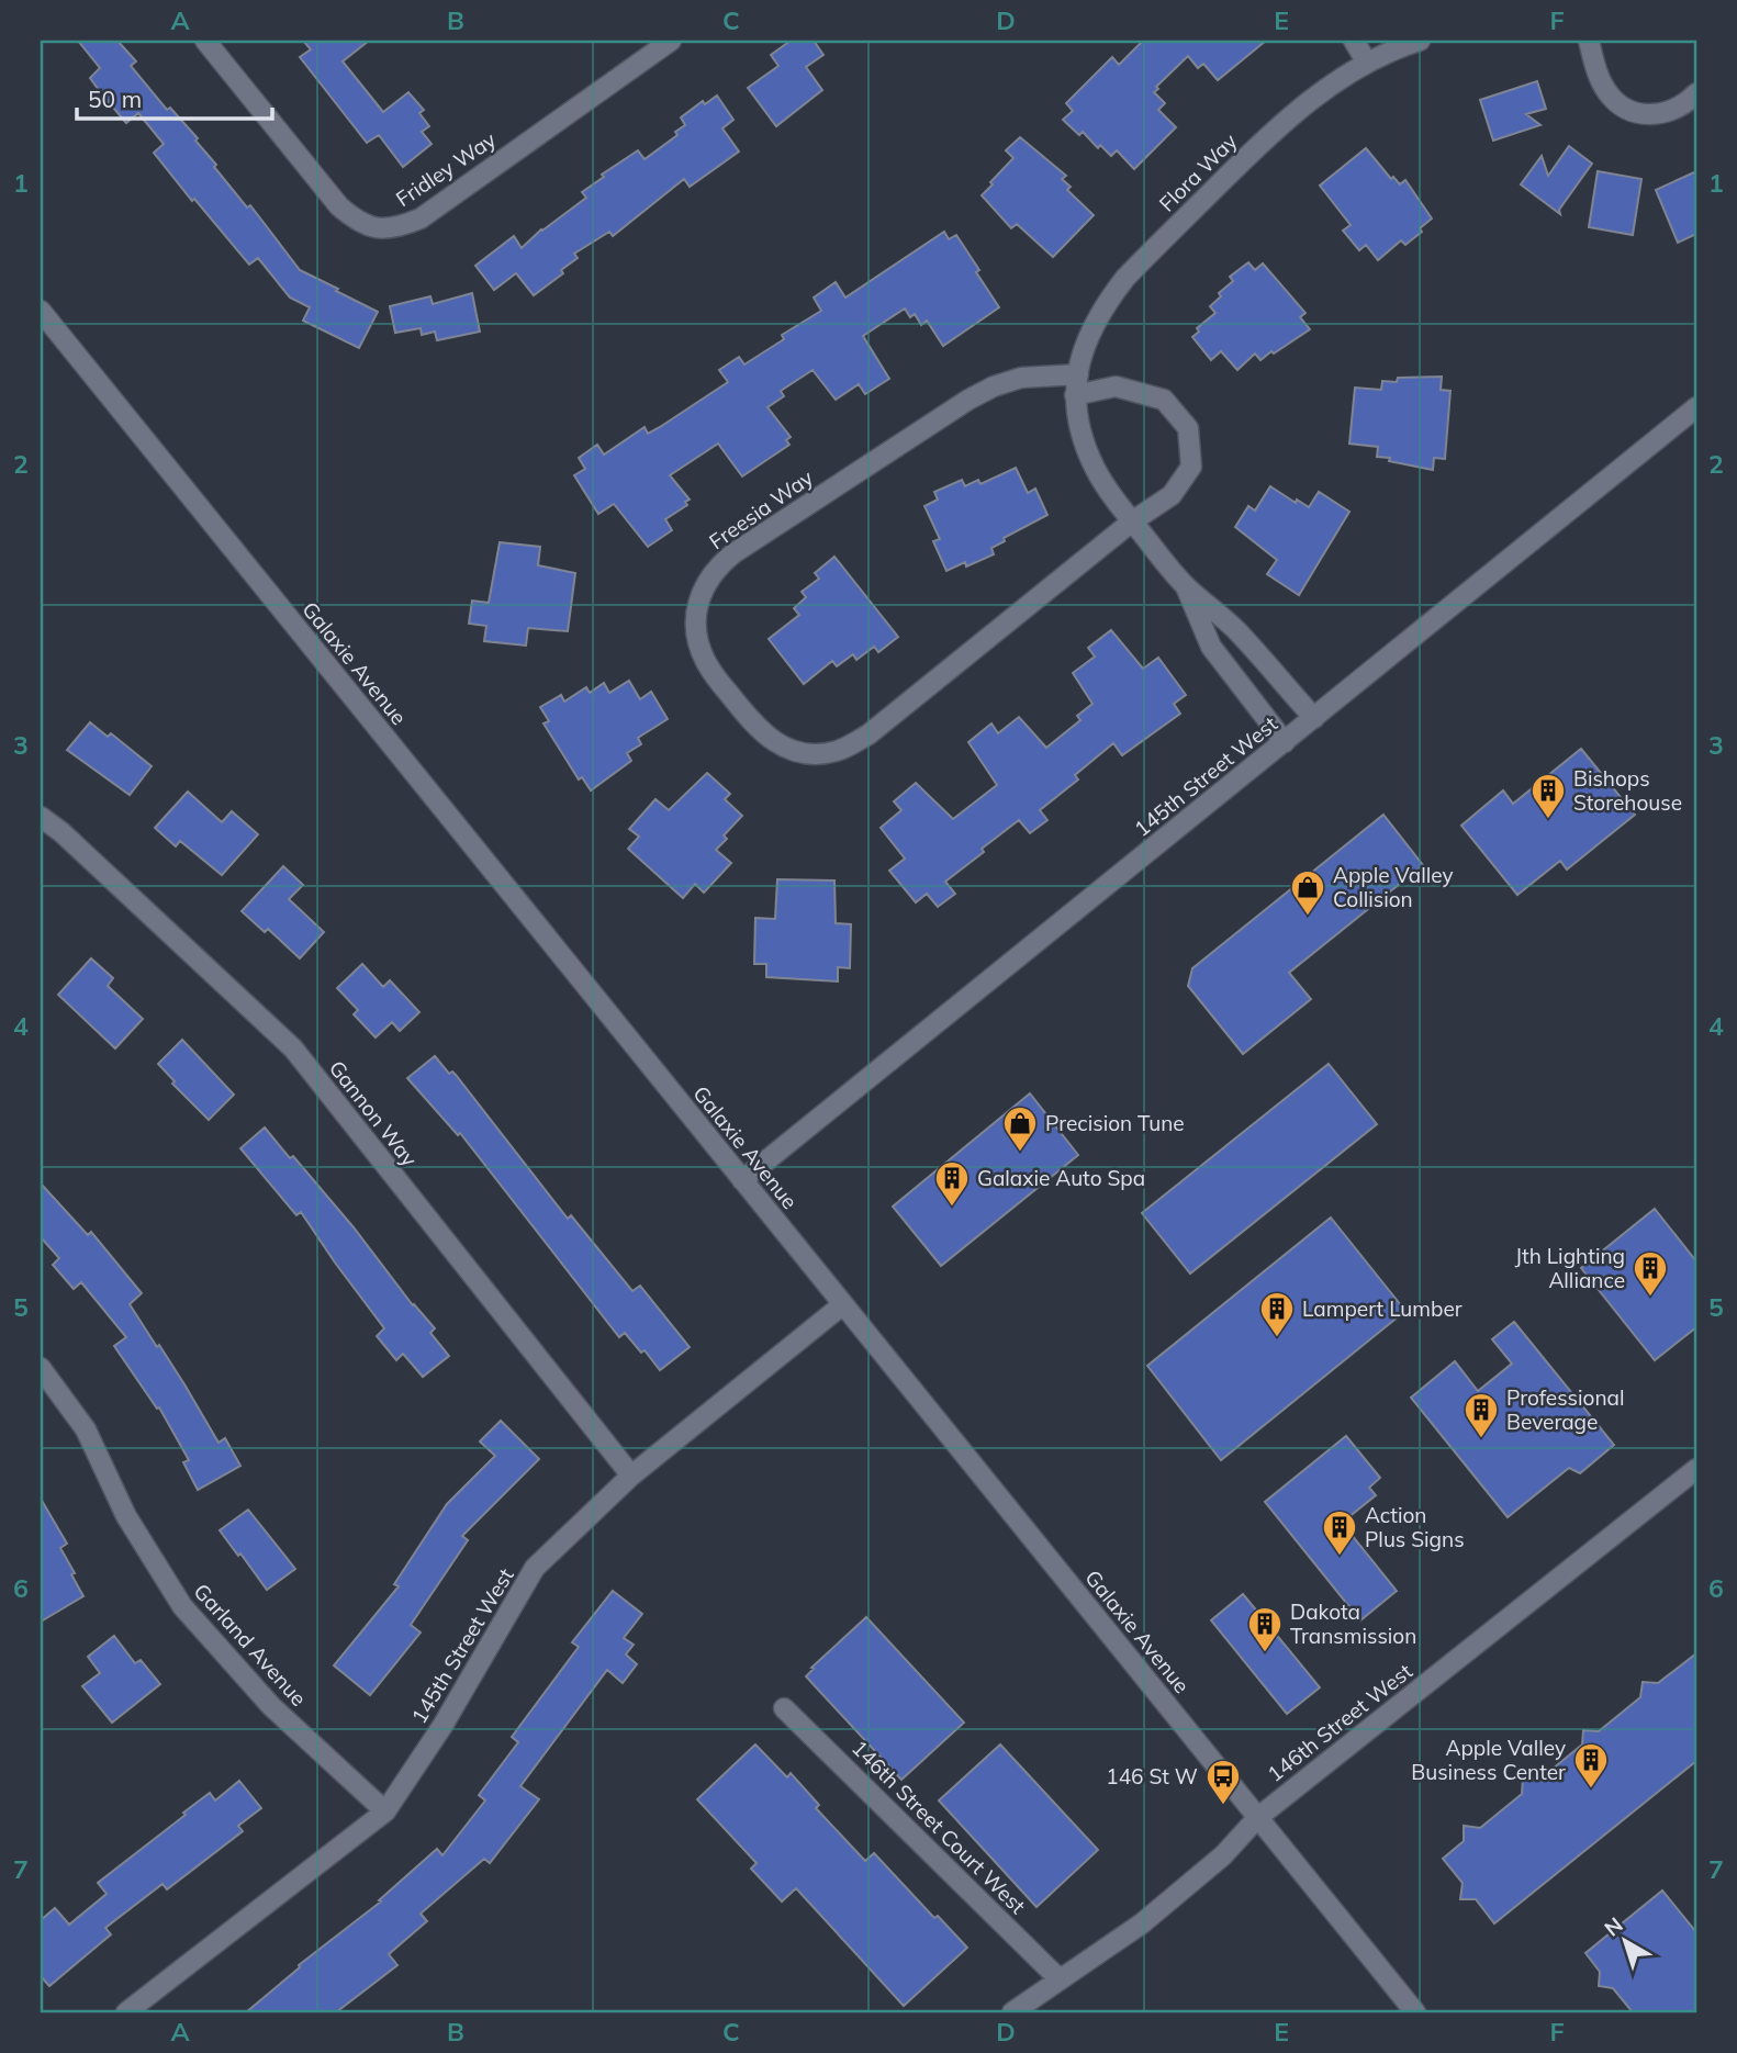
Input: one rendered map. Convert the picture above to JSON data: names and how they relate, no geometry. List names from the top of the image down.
{
  "streets": {
    "street": [
      "Fridley Way",
      "Flora Way",
      "Freesia Way",
      "Galaxie Avenue",
      "145th Street West",
      "Gannon Way",
      "Garland Avenue",
      "146th Street West",
      "146th Street Court West"
    ]
  },
  "crossings": [
    ["Flora Way", "Freesia Way"],
    ["Flora Way", "145th Street West"],
    ["Galaxie Avenue", "145th Street West"],
    ["Galaxie Avenue", "146th Street West"],
    ["145th Street West", "Gannon Way"],
    ["145th Street West", "Garland Avenue"],
    ["146th Street West", "146th Street Court West"]
  ],
  "places": {
    "building": [
      "Bishops Storehouse",
      "Galaxie Auto Spa",
      "Jth Lighting Alliance",
      "Lampert Lumber",
      "Professional Beverage",
      "Action Plus Signs",
      "Dakota Transmission",
      "Apple Valley Business Center"
    ],
    "shop": ["Apple Valley Collision", "Precision Tune"],
    "bus stop": ["146 St W"]
  },
  "scale_bar": "50 m",
  "north": "top left",
  "grid": {
    "columns": [
      "A",
      "B",
      "C",
      "D",
      "E",
      "F"
    ],
    "rows": [
      "1",
      "2",
      "3",
      "4",
      "5",
      "6",
      "7"
    ]
  }
}
